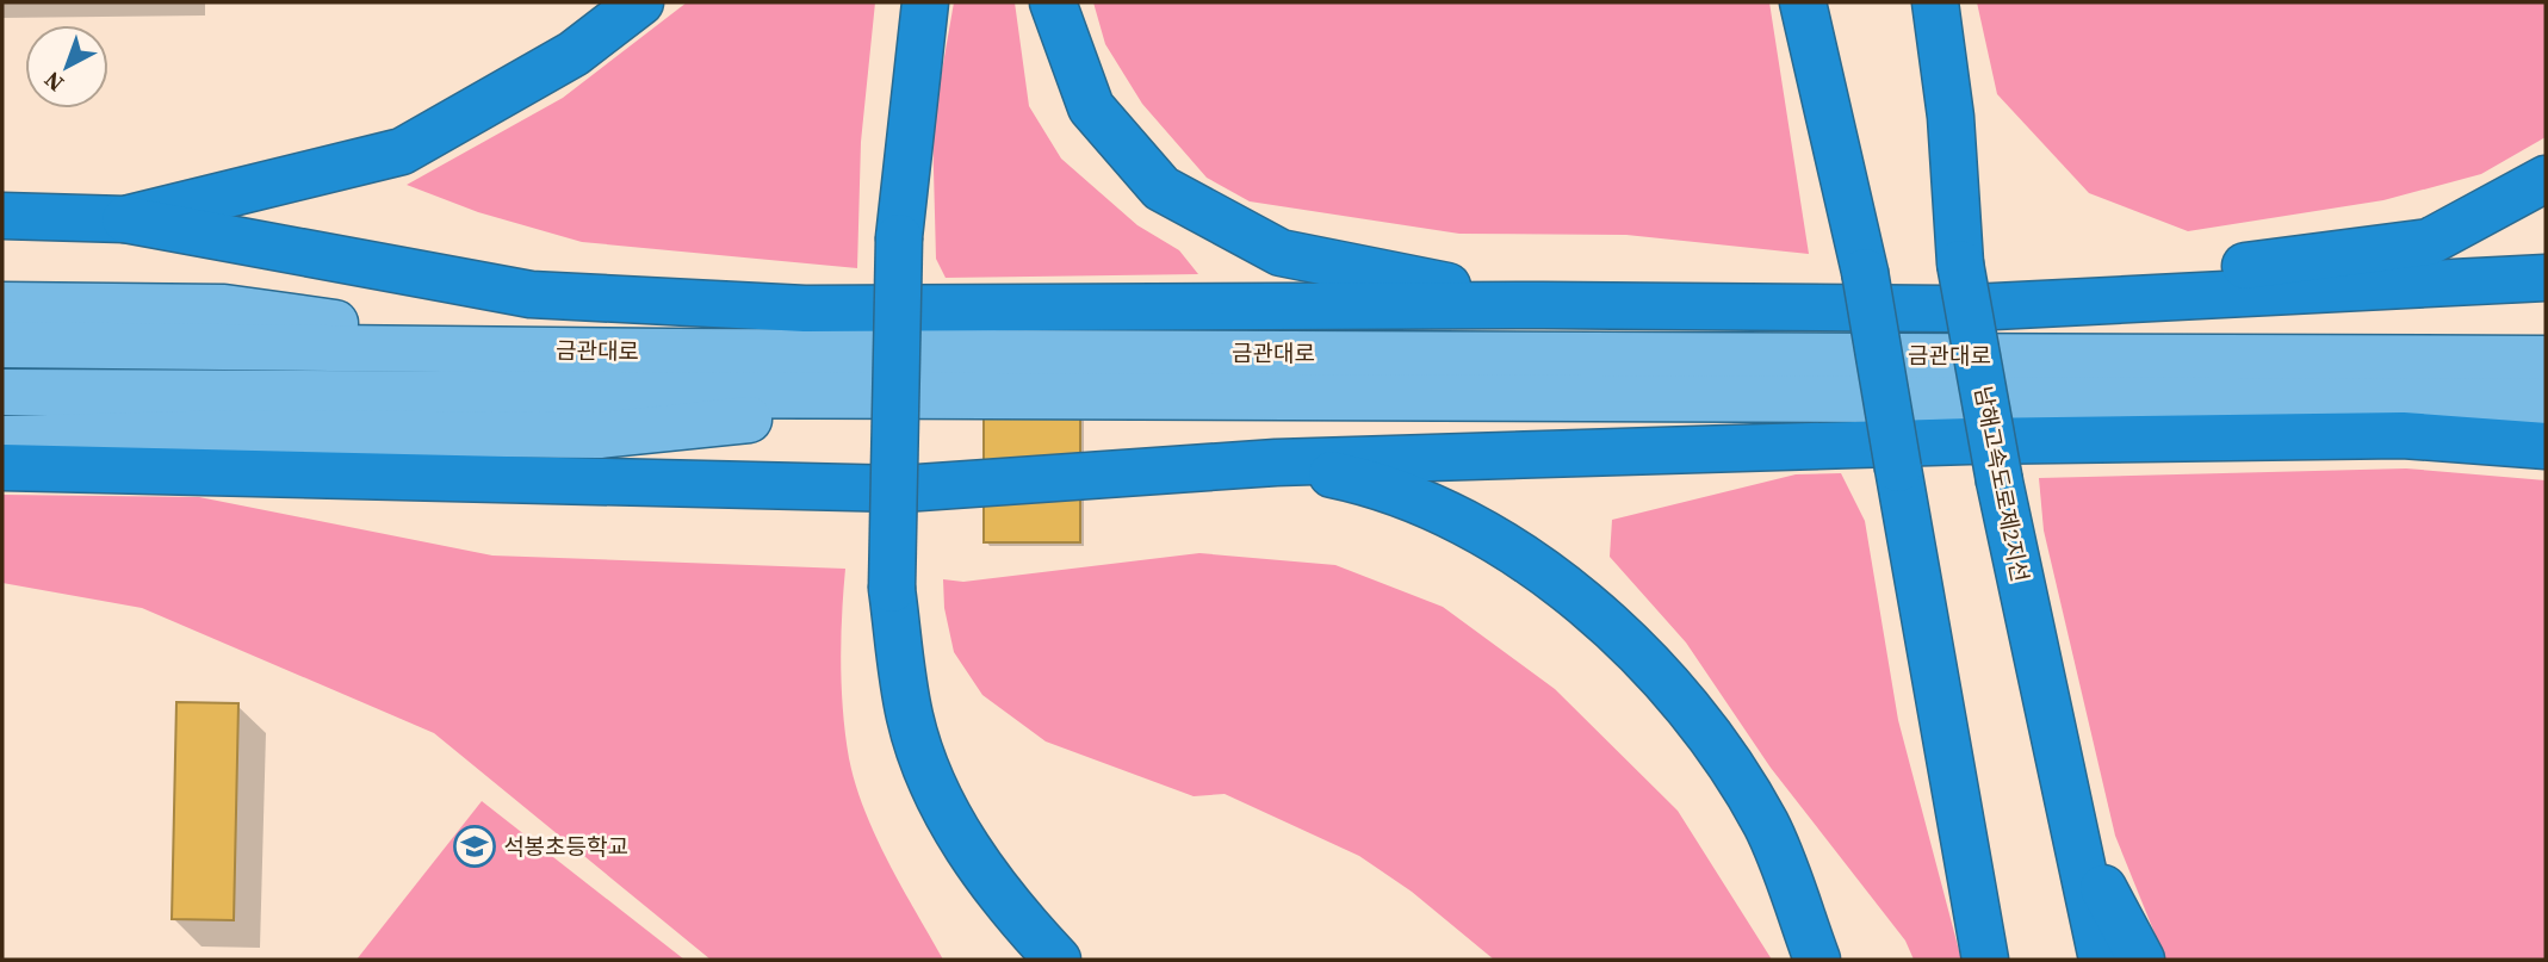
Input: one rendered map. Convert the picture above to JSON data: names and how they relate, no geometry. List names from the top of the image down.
{
  "streets": {
    "highway": ["남해고속도로제2지선"],
    "main road": ["금관대로"]
  },
  "places": {
    "school or university": ["석봉초등학교"]
  },
  "north": "bottom left"
}
